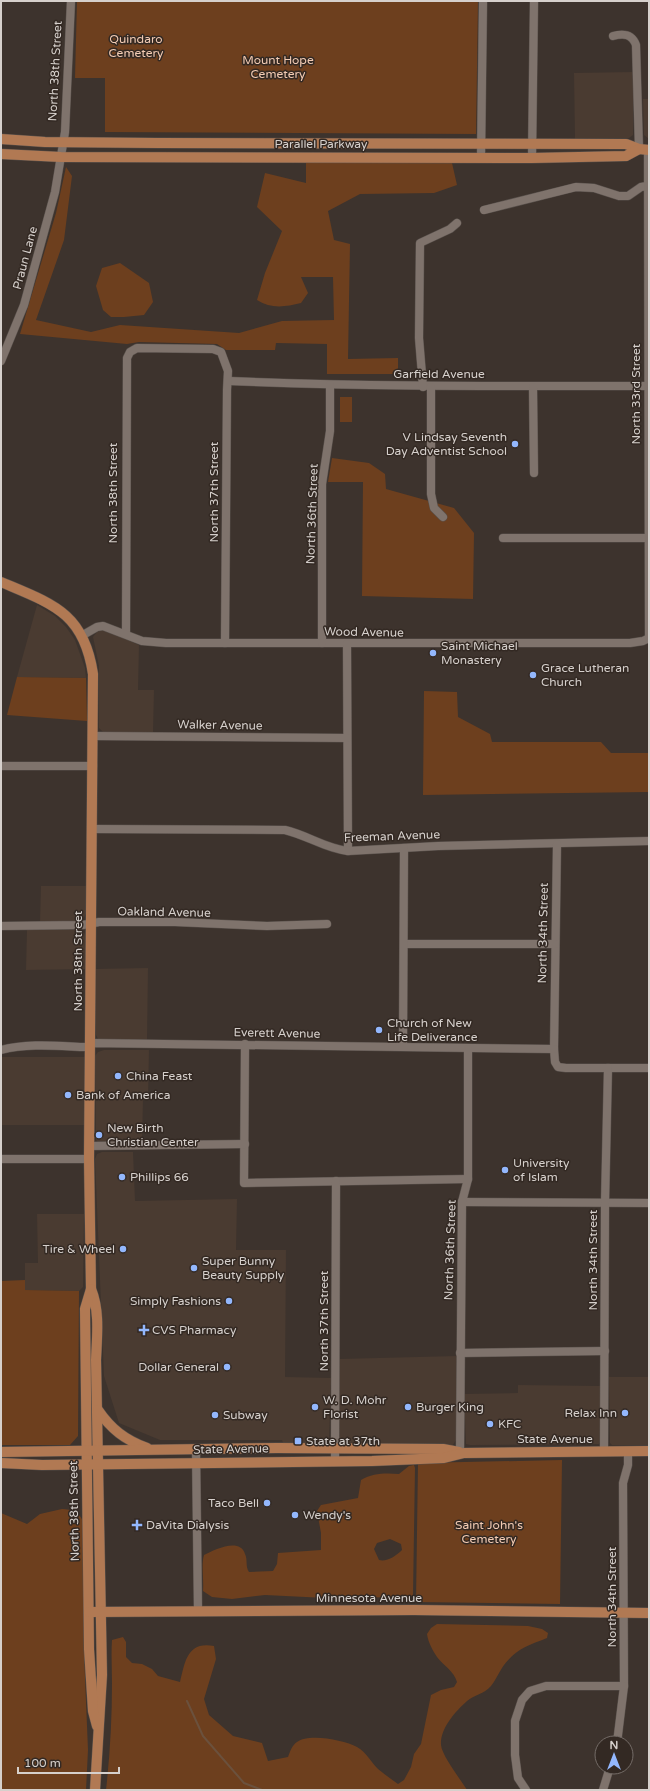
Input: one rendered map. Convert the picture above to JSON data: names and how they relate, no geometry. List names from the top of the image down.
{
  "streets": {
    "main road": [
      "North 38th Street",
      "Parallel Parkway",
      "State Avenue",
      "Minnesota Avenue"
    ],
    "street": [
      "Praun Lane",
      "Garfield Avenue",
      "North 33rd Street",
      "North 37th Street",
      "North 36th Street",
      "Wood Avenue",
      "Walker Avenue",
      "Freeman Avenue",
      "Oakland Avenue",
      "North 34th Street",
      "Everett Avenue"
    ]
  },
  "crossings": [
    ["North 38th Street", "Parallel Parkway"],
    ["North 38th Street", "Praun Lane"],
    ["North 38th Street", "North 37th Street"],
    ["North 38th Street", "Wood Avenue"],
    ["North 38th Street", "Walker Avenue"],
    ["North 38th Street", "Freeman Avenue"],
    ["North 38th Street", "Oakland Avenue"],
    ["North 38th Street", "Everett Avenue"],
    ["North 38th Street", "State Avenue"],
    ["North 38th Street", "Minnesota Avenue"],
    ["Parallel Parkway", "Praun Lane"],
    ["Parallel Parkway", "North 33rd Street"],
    ["Garfield Avenue", "North 33rd Street"],
    ["Garfield Avenue", "North 37th Street"],
    ["Garfield Avenue", "North 36th Street"],
    ["North 33rd Street", "Wood Avenue"],
    ["North 37th Street", "Wood Avenue"],
    ["North 37th Street", "State Avenue"],
    ["North 36th Street", "Wood Avenue"],
    ["North 36th Street", "Everett Avenue"],
    ["North 36th Street", "State Avenue"],
    ["Freeman Avenue", "North 34th Street"],
    ["North 34th Street", "Everett Avenue"],
    ["North 34th Street", "State Avenue"],
    ["North 34th Street", "Minnesota Avenue"]
  ],
  "parks": ["Quindaro Cemetery", "Mount Hope Cemetery", "Saint John's Cemetery"],
  "places": {
    "other": [
      "V Lindsay Seventh Day Adventist School",
      "Saint Michael Monastery",
      "Grace Lutheran Church",
      "Church of New Life Deliverance",
      "China Feast",
      "Bank of America",
      "New Birth Christian Center",
      "University of Islam",
      "Phillips 66",
      "Tire & Wheel",
      "Super Bunny Beauty Supply",
      "Simply Fashions",
      "Dollar General",
      "W. D. Mohr Florist",
      "Burger King",
      "Relax Inn",
      "Subway",
      "KFC",
      "Taco Bell",
      "Wendy's"
    ],
    "health": ["CVS Pharmacy", "DaVita Dialysis"],
    "transit": ["State at 37th"]
  },
  "scale_bar": "100 m",
  "north": "top"
}
